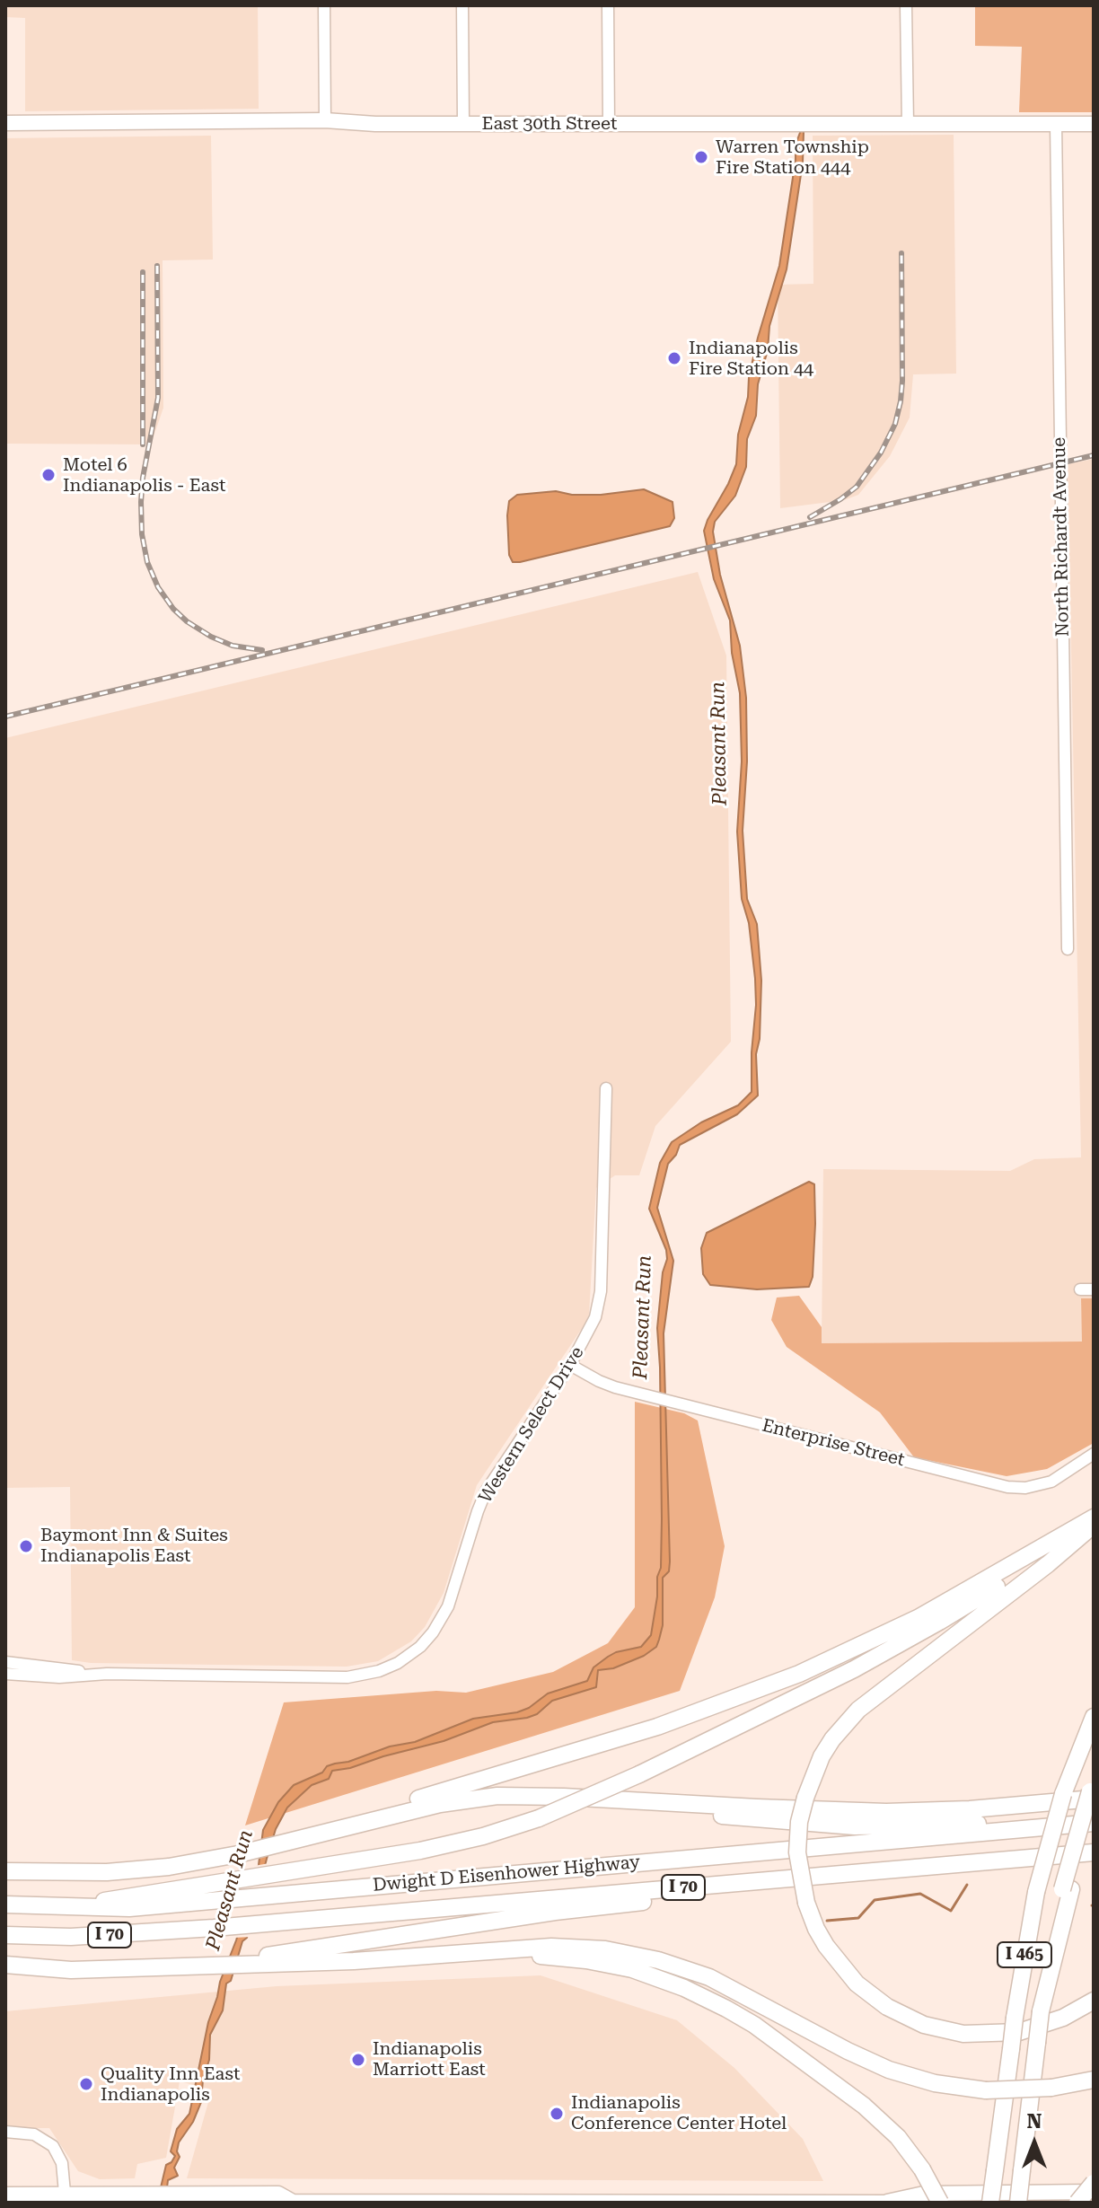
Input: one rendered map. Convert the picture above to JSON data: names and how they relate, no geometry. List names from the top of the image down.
{
  "streets": {
    "highway": ["Dwight D Eisenhower Highway", "I 70", "I 465"],
    "main road": ["East 30th Street"],
    "street": ["North Richardt Avenue", "Western Select Drive", "Enterprise Street"]
  },
  "crossings": [
    ["East 30th Street", "North Richardt Avenue"],
    ["Western Select Drive", "Enterprise Street"]
  ],
  "water": ["Pleasant Run"],
  "places": [
    "Warren Township Fire Station 444",
    "Indianapolis Fire Station 44",
    "Motel 6 Indianapolis - East",
    "Baymont Inn & Suites Indianapolis East",
    "Indianapolis Marriott East",
    "Quality Inn East Indianapolis",
    "Indianapolis Conference Center Hotel"
  ],
  "north": "top"
}
